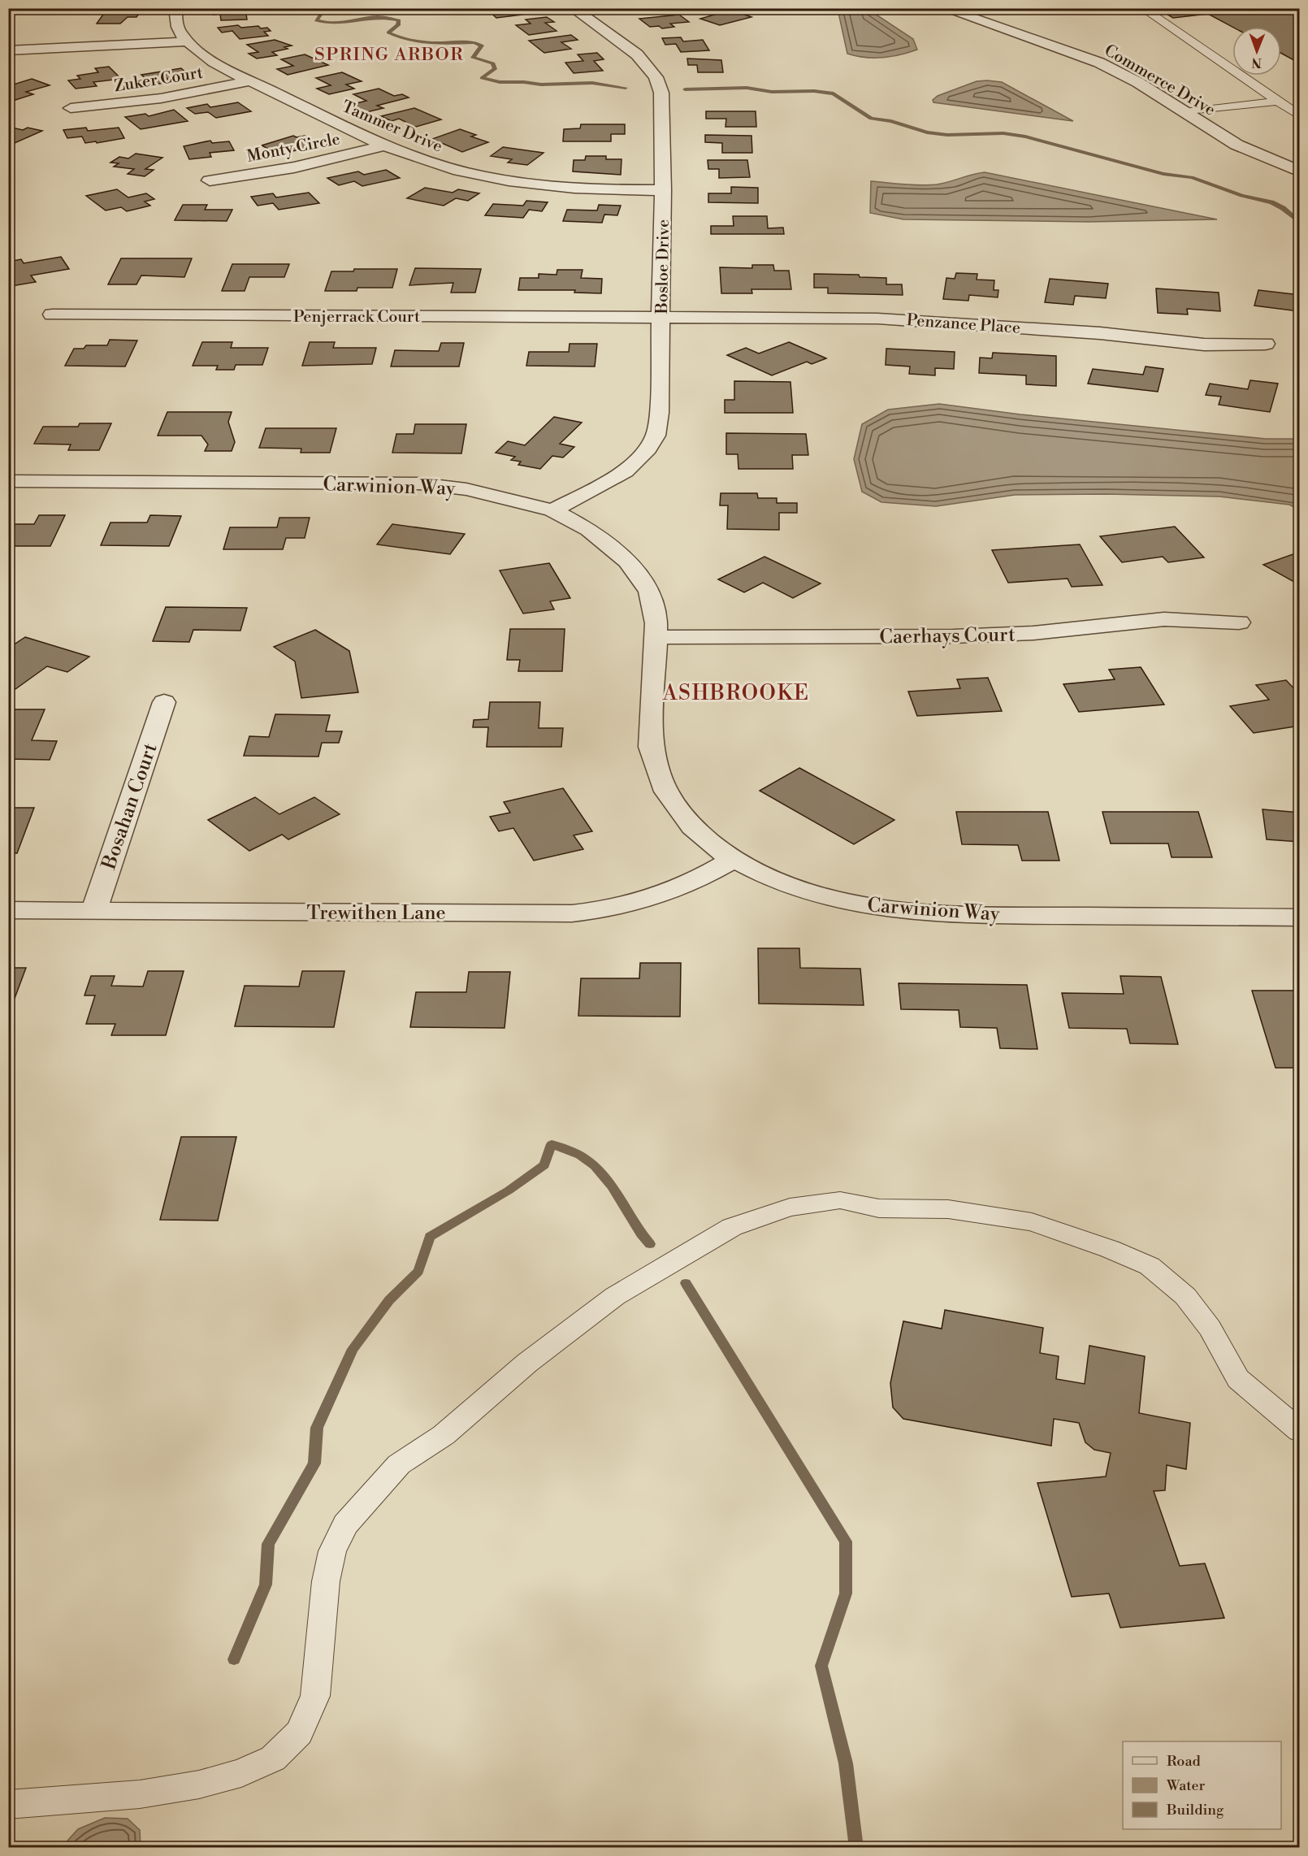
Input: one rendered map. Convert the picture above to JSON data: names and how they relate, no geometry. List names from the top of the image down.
{
  "streets": {
    "street": [
      "Zuker Court",
      "Commerce Drive",
      "Tammer Drive",
      "Monty Circle",
      "Bosloe Drive",
      "Penjerrack Court",
      "Penzance Place",
      "Carwinion Way",
      "Caerhays Court",
      "Bosahan Court",
      "Trewithen Lane"
    ]
  },
  "crossings": [
    ["Zuker Court", "Tammer Drive"],
    ["Tammer Drive", "Monty Circle"],
    ["Tammer Drive", "Bosloe Drive"],
    ["Bosloe Drive", "Penjerrack Court"],
    ["Bosloe Drive", "Penzance Place"],
    ["Bosloe Drive", "Carwinion Way"],
    ["Penjerrack Court", "Penzance Place"],
    ["Carwinion Way", "Caerhays Court"],
    ["Carwinion Way", "Trewithen Lane"],
    ["Bosahan Court", "Trewithen Lane"]
  ],
  "districts": ["SPRING ARBOR", "ASHBROOKE"],
  "legend": ["Road", "Water", "Building"],
  "north": "bottom"
}
